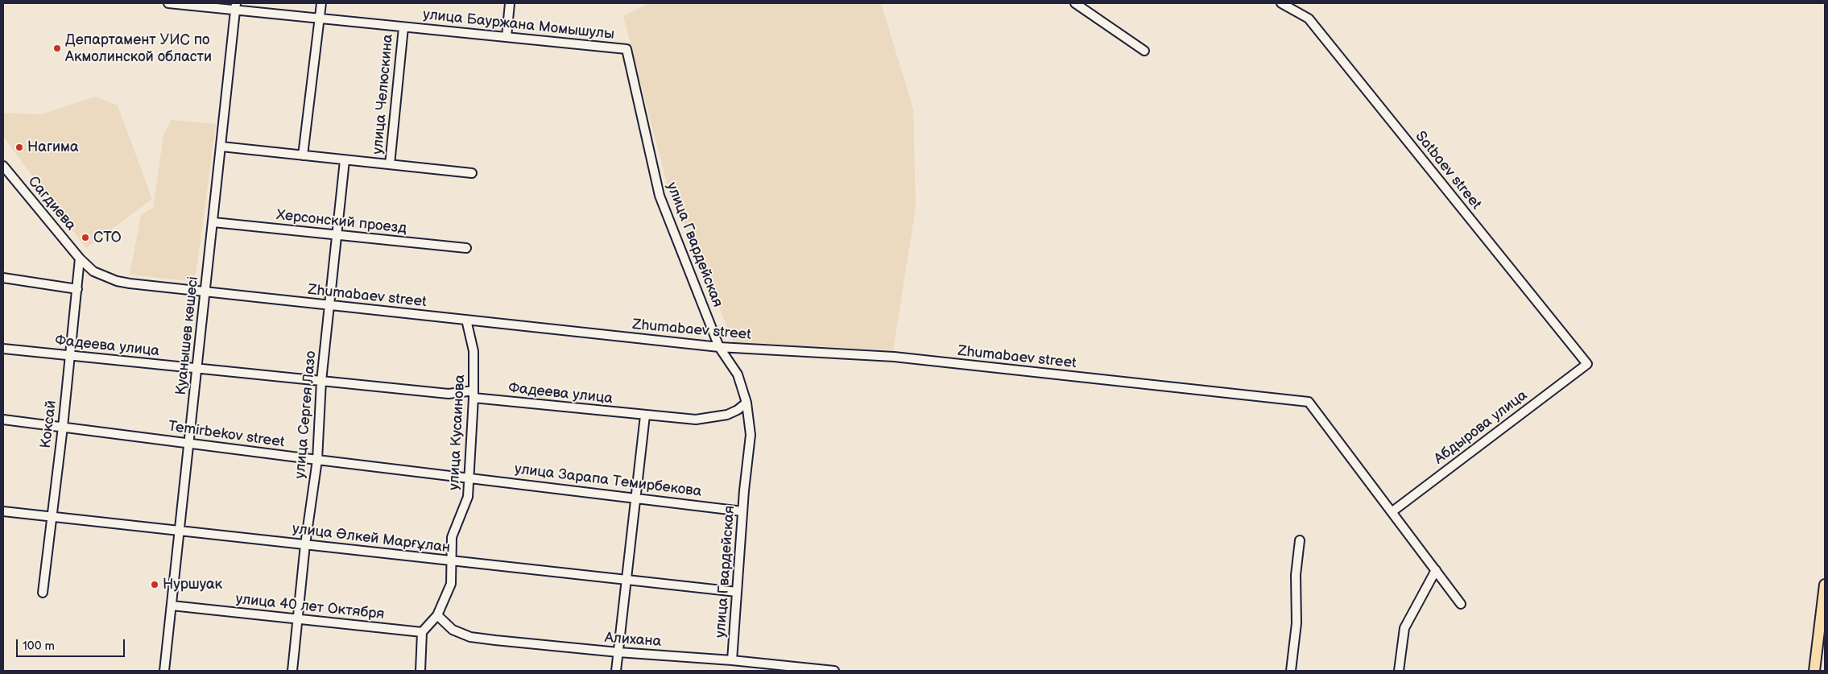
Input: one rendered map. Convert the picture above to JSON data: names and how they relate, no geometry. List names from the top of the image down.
{
  "streets": {
    "street": [
      "улица Бауржана Момышулы",
      "улица Челюскина",
      "Satbaev street",
      "Сагдиева",
      "Херсонский проезд",
      "улица Гвардейская",
      "Zhumabaev street",
      "Қуанышев көшесі",
      "Фадеева улица",
      "улица Сергея Лазо",
      "Коксай",
      "Абдырова улица",
      "улица Кусаинова",
      "Temirbekov street",
      "улица Зарапа Темирбекова",
      "улица Әлкей Марғұлан",
      "улица 40 лет Октября",
      "Алихана"
    ]
  },
  "crossings": [
    ["улица Бауржана Момышулы", "улица Челюскина"],
    ["улица Бауржана Момышулы", "улица Гвардейская"],
    ["улица Бауржана Момышулы", "Қуанышев көшесі"],
    ["Satbaev street", "Абдырова улица"],
    ["Сагдиева", "Zhumabaev street"],
    ["Сагдиева", "Коксай"],
    ["Херсонский проезд", "Қуанышев көшесі"],
    ["Херсонский проезд", "улица Сергея Лазо"],
    ["улица Гвардейская", "Zhumabaev street"],
    ["улица Гвардейская", "Фадеева улица"],
    ["улица Гвардейская", "улица Зарапа Темирбекова"],
    ["улица Гвардейская", "улица Әлкей Марғұлан"],
    ["улица Гвардейская", "Алихана"],
    ["Zhumabaev street", "Қуанышев көшесі"],
    ["Zhumabaev street", "улица Сергея Лазо"],
    ["Zhumabaev street", "Коксай"],
    ["Zhumabaev street", "Абдырова улица"],
    ["Zhumabaev street", "улица Кусаинова"],
    ["Қуанышев көшесі", "Фадеева улица"],
    ["Қуанышев көшесі", "Temirbekov street"],
    ["Қуанышев көшесі", "улица Әлкей Марғұлан"],
    ["Қуанышев көшесі", "улица 40 лет Октября"],
    ["Фадеева улица", "улица Сергея Лазо"],
    ["Фадеева улица", "Коксай"],
    ["Фадеева улица", "улица Кусаинова"],
    ["улица Сергея Лазо", "Temirbekov street"],
    ["улица Сергея Лазо", "улица Әлкей Марғұлан"],
    ["улица Сергея Лазо", "улица 40 лет Октября"],
    ["Коксай", "Temirbekov street"],
    ["Коксай", "улица Әлкей Марғұлан"],
    ["улица Кусаинова", "Temirbekov street"],
    ["улица Кусаинова", "улица Зарапа Темирбекова"],
    ["улица Кусаинова", "улица Әлкей Марғұлан"],
    ["улица Кусаинова", "улица 40 лет Октября"],
    ["улица Кусаинова", "Алихана"],
    ["Temirbekov street", "улица Зарапа Темирбекова"]
  ],
  "places": [
    "Департамент УИС по Акмолинской области",
    "Нагима",
    "СТО",
    "Нуршуак"
  ],
  "scale_bar": "100 m"
}
